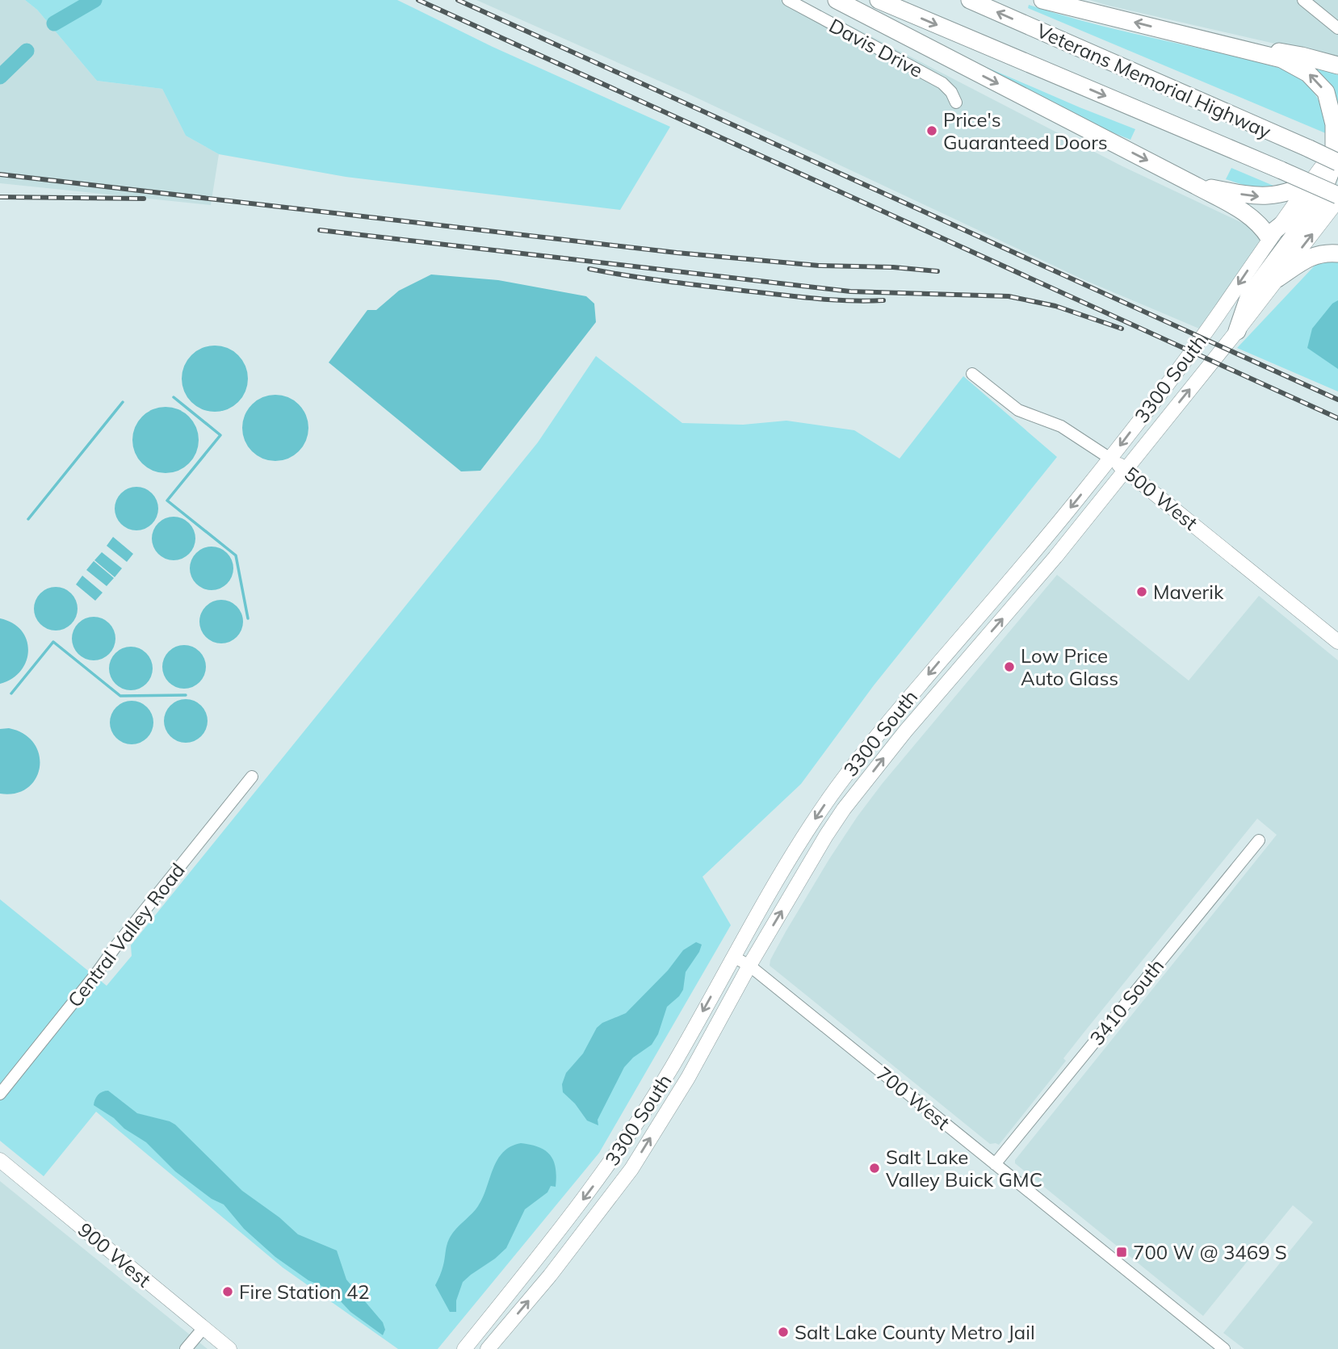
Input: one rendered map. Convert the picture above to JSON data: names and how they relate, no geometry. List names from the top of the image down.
{
  "streets": {
    "highway": ["Veterans Memorial Highway"],
    "main road": ["3300 South", "500 West", "900 West"],
    "street": [
      "Davis Drive",
      "Central Valley Road",
      "3410 South",
      "700 West"
    ]
  },
  "crossings": [
    ["Veterans Memorial Highway", "3300 South"],
    ["3300 South", "500 West"],
    ["3300 South", "700 West"],
    ["3410 South", "700 West"]
  ],
  "places": {
    "other": [
      "Price's Guaranteed Doors",
      "Maverik",
      "Low Price Auto Glass",
      "Salt Lake Valley Buick GMC",
      "Fire Station 42",
      "Salt Lake County Metro Jail"
    ],
    "transit": ["700 W @ 3469 S"]
  }
}
